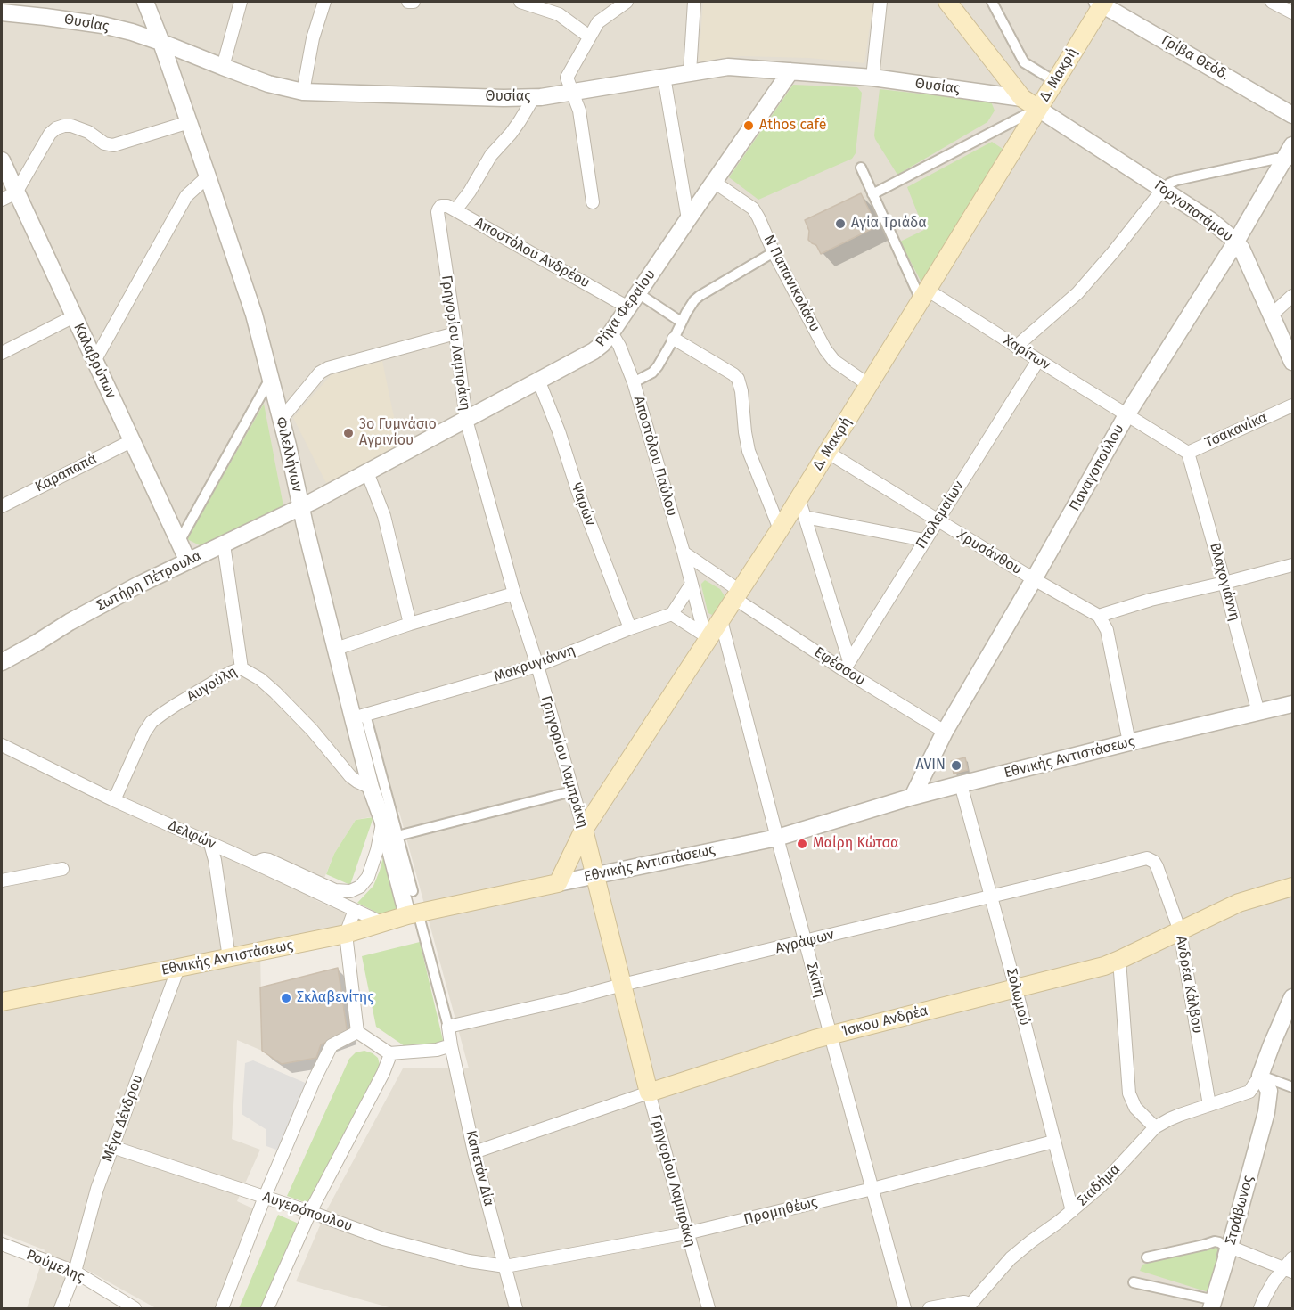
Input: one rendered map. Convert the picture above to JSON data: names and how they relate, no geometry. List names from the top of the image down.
{
  "streets": {
    "main road": [
      "Δ. Μακρή",
      "Γρηγορίου Λαμπράκη",
      "Εθνικής Αντιστάσεως",
      "Ίσκου Ανδρέα"
    ],
    "street": [
      "Θυσίας",
      "Γρίβα Θεόδ.",
      "Γοργοποτάμου",
      "Αποστόλου Ανδρέου",
      "Ν Παπανικολάου",
      "Ρήγα Φεραίου",
      "Χαρίτων",
      "Καλαβρύτων",
      "Τσακανίκα",
      "Φιλελλήνων",
      "Αποστόλου Παύλου",
      "Παναγοπούλου",
      "Καραπαπά",
      "Ψαρών",
      "Πτολεμαίων",
      "Χρυσάνθου",
      "Σωτήρη Πέτρουλα",
      "Βλαχογιάννη",
      "Μακρυγιάννη",
      "Εφέσσου",
      "Αυγούλη",
      "Δελφών",
      "Αγράφων",
      "Σκίπη",
      "Ανδρέα Κάλβου",
      "Σολωμού",
      "Μέγα Δένδρου",
      "Καπετάν Δία",
      "Σιαδήμα",
      "Στράβωνος",
      "Προμηθέως",
      "Αυγερόπουλου",
      "Ρούμελης"
    ]
  },
  "crossings": [
    ["Θυσίας", "Ρήγα Φεραίου"],
    ["Θυσίας", "Φιλελλήνων"],
    ["Γρίβα Θεόδ.", "Δ. Μακρή"],
    ["Δ. Μακρή", "Γοργοποτάμου"],
    ["Δ. Μακρή", "Ν Παπανικολάου"],
    ["Δ. Μακρή", "Γρηγορίου Λαμπράκη"],
    ["Δ. Μακρή", "Χαρίτων"],
    ["Δ. Μακρή", "Αποστόλου Παύλου"],
    ["Δ. Μακρή", "Χρυσάνθου"],
    ["Δ. Μακρή", "Εφέσσου"],
    ["Δ. Μακρή", "Εθνικής Αντιστάσεως"],
    ["Δ. Μακρή", "Σκίπη"],
    ["Γοργοποτάμου", "Παναγοπούλου"],
    ["Αποστόλου Ανδρέου", "Ρήγα Φεραίου"],
    ["Αποστόλου Ανδρέου", "Γρηγορίου Λαμπράκη"],
    ["Ν Παπανικολάου", "Ρήγα Φεραίου"],
    ["Ρήγα Φεραίου", "Γρηγορίου Λαμπράκη"],
    ["Ρήγα Φεραίου", "Φιλελλήνων"],
    ["Ρήγα Φεραίου", "Αποστόλου Παύλου"],
    ["Ρήγα Φεραίου", "Ψαρών"],
    ["Ρήγα Φεραίου", "Σωτήρη Πέτρουλα"],
    ["Γρηγορίου Λαμπράκη", "Μακρυγιάννη"],
    ["Γρηγορίου Λαμπράκη", "Εθνικής Αντιστάσεως"],
    ["Γρηγορίου Λαμπράκη", "Αγράφων"],
    ["Γρηγορίου Λαμπράκη", "Ίσκου Ανδρέα"],
    ["Γρηγορίου Λαμπράκη", "Προμηθέως"],
    ["Χαρίτων", "Τσακανίκα"],
    ["Χαρίτων", "Παναγοπούλου"],
    ["Χαρίτων", "Πτολεμαίων"],
    ["Χαρίτων", "Βλαχογιάννη"],
    ["Καλαβρύτων", "Καραπαπά"],
    ["Καλαβρύτων", "Σωτήρη Πέτρουλα"],
    ["Τσακανίκα", "Βλαχογιάννη"],
    ["Φιλελλήνων", "Σωτήρη Πέτρουλα"],
    ["Φιλελλήνων", "Μακρυγιάννη"],
    ["Φιλελλήνων", "Εθνικής Αντιστάσεως"],
    ["Αποστόλου Παύλου", "Εφέσσου"],
    ["Παναγοπούλου", "Χρυσάνθου"],
    ["Παναγοπούλου", "Εφέσσου"],
    ["Παναγοπούλου", "Εθνικής Αντιστάσεως"],
    ["Ψαρών", "Μακρυγιάννη"],
    ["Πτολεμαίων", "Χρυσάνθου"],
    ["Πτολεμαίων", "Εφέσσου"],
    ["Σωτήρη Πέτρουλα", "Αυγούλη"],
    ["Βλαχογιάννη", "Εθνικής Αντιστάσεως"],
    ["Αυγούλη", "Δελφών"],
    ["Εθνικής Αντιστάσεως", "Δελφών"],
    ["Εθνικής Αντιστάσεως", "Σκίπη"],
    ["Εθνικής Αντιστάσεως", "Σολωμού"],
    ["Εθνικής Αντιστάσεως", "Μέγα Δένδρου"],
    ["Αγράφων", "Σκίπη"],
    ["Αγράφων", "Ανδρέα Κάλβου"],
    ["Αγράφων", "Σολωμού"],
    ["Αγράφων", "Καπετάν Δία"],
    ["Σκίπη", "Ίσκου Ανδρέα"],
    ["Σκίπη", "Προμηθέως"],
    ["Ανδρέα Κάλβου", "Ίσκου Ανδρέα"],
    ["Ανδρέα Κάλβου", "Σιαδήμα"],
    ["Σολωμού", "Ίσκου Ανδρέα"],
    ["Σολωμού", "Σιαδήμα"],
    ["Σολωμού", "Προμηθέως"],
    ["Ίσκου Ανδρέα", "Καπετάν Δία"],
    ["Μέγα Δένδρου", "Αυγερόπουλου"],
    ["Μέγα Δένδρου", "Ρούμελης"],
    ["Καπετάν Δία", "Προμηθέως"],
    ["Καπετάν Δία", "Αυγερόπουλου"],
    ["Προμηθέως", "Αυγερόπουλου"]
  ],
  "places": [
    "Athos café",
    "Αγία Τριάδα",
    "3ο Γυμνάσιο Αγρινίου",
    "AVIN",
    "Μαίρη Κώτσα",
    "Σκλαβενίτης"
  ]
}
